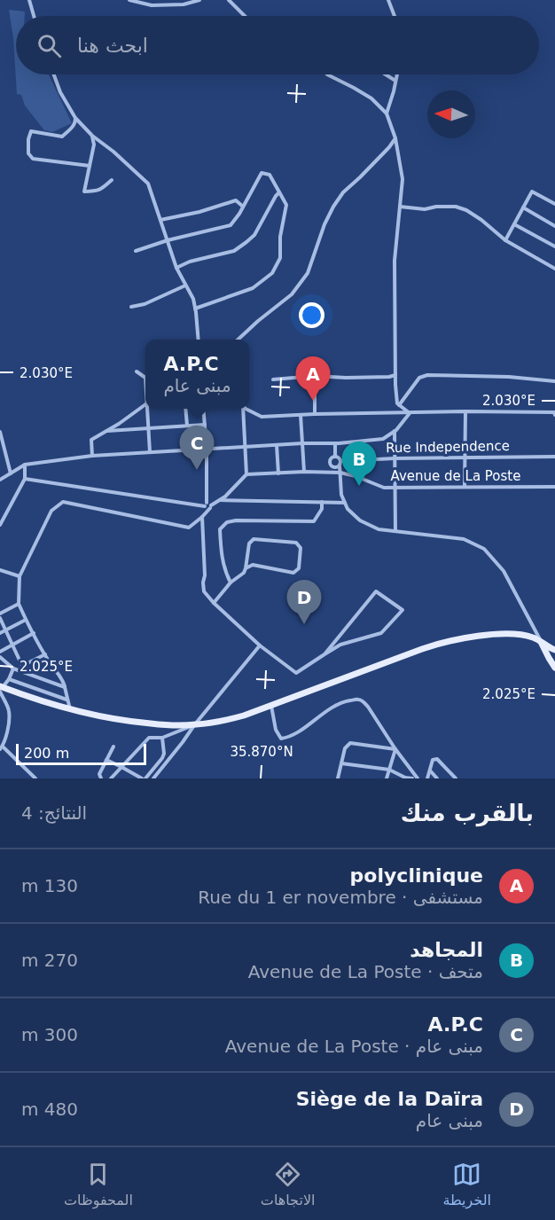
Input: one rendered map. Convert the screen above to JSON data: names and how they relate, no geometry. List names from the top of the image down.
{
  "streets": {
    "street": ["Rue Independence", "Avenue de La Poste"]
  },
  "scale_bar": "200 m",
  "north": "left",
  "page": {
    "search": "ابحث هنا",
    "popup": ["A.P.C", "مبنى عام"],
    "pins": [
      "A",
      "C",
      "B",
      "D"
    ],
    "scale": "200 m",
    "heading": ["بالقرب منك", "النتائج: 4"],
    "list": [
      {
        "mark": "A",
        "name": "polyclinique",
        "note": "مستشفى · Rue du 1 er novembre",
        "value": "130 m"
      },
      {
        "mark": "B",
        "name": "المجاهد",
        "note": "متحف · Avenue de La Poste",
        "value": "270 m"
      },
      {
        "mark": "C",
        "name": "A.P.C",
        "note": "مبنى عام · Avenue de La Poste",
        "value": "300 m"
      },
      {
        "mark": "D",
        "name": "Siège de la Daïra",
        "note": "مبنى عام",
        "value": "480 m"
      }
    ],
    "nav": ["الخريطة", "الاتجاهات", "المحفوظات"]
  },
  "coordinates": ["2.030°E", "2.025°E", "35.870°N"]
}
